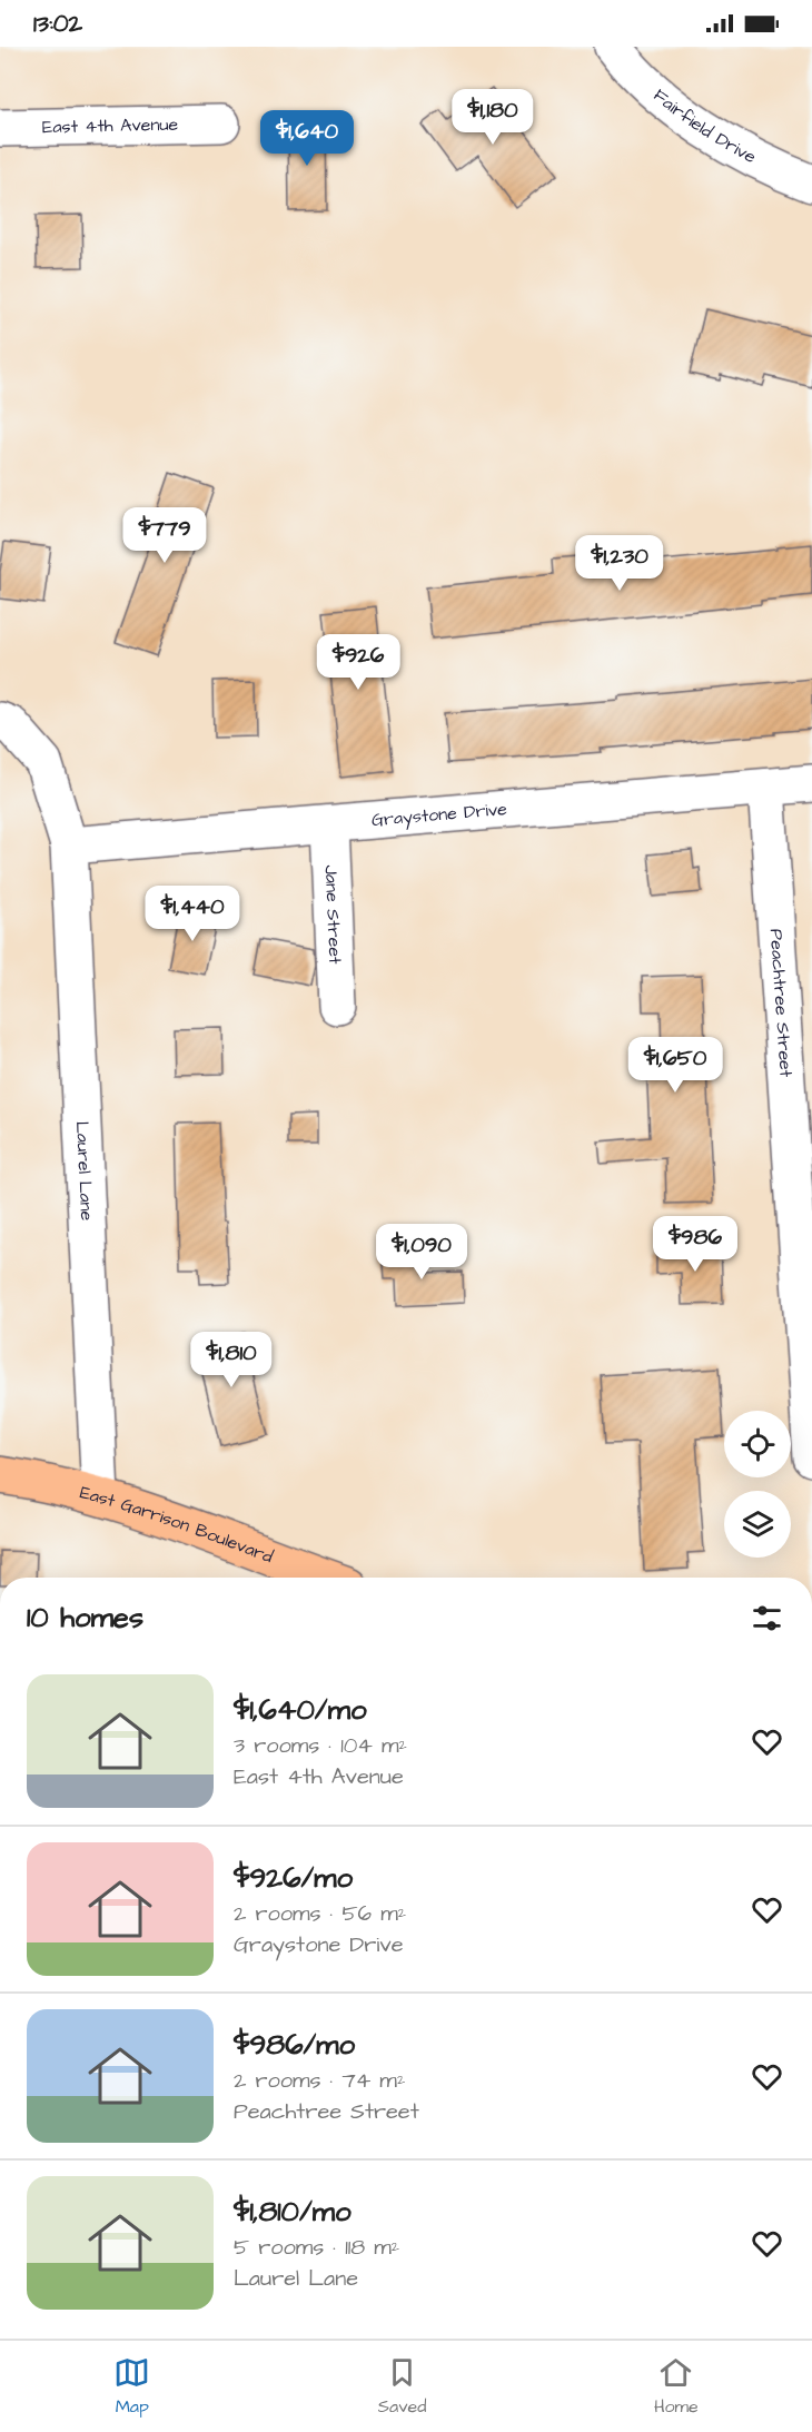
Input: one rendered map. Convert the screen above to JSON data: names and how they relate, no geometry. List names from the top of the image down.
{
  "streets": {
    "main road": ["East Garrison Boulevard"],
    "street": [
      "Fairfield Drive",
      "East 4th Avenue",
      "Graystone Drive",
      "Jane Street",
      "Peachtree Street",
      "Laurel Lane"
    ]
  },
  "crossings": [
    ["Graystone Drive", "Jane Street"],
    ["Graystone Drive", "Peachtree Street"],
    ["Graystone Drive", "Laurel Lane"],
    ["Laurel Lane", "East Garrison Boulevard"]
  ],
  "page": {
    "status": "13:02",
    "price": [
      "$1,180",
      "$1,640",
      "$779",
      "$1,230",
      "$926",
      "$1,440",
      "$1,650",
      "$986",
      "$1,090",
      "$1,810"
    ],
    "heading": "10 homes",
    "list": [
      {
        "name": "$1,640/mo",
        "note": "3 rooms · 104 m² · East 4th Avenue"
      },
      {
        "name": "$926/mo",
        "note": "2 rooms · 56 m² · Graystone Drive"
      },
      {
        "name": "$986/mo",
        "note": "2 rooms · 74 m² · Peachtree Street"
      },
      {
        "name": "$1,810/mo",
        "note": "5 rooms · 118 m² · Laurel Lane"
      }
    ],
    "tabs": ["Map", "Saved", "Home"]
  }
}
